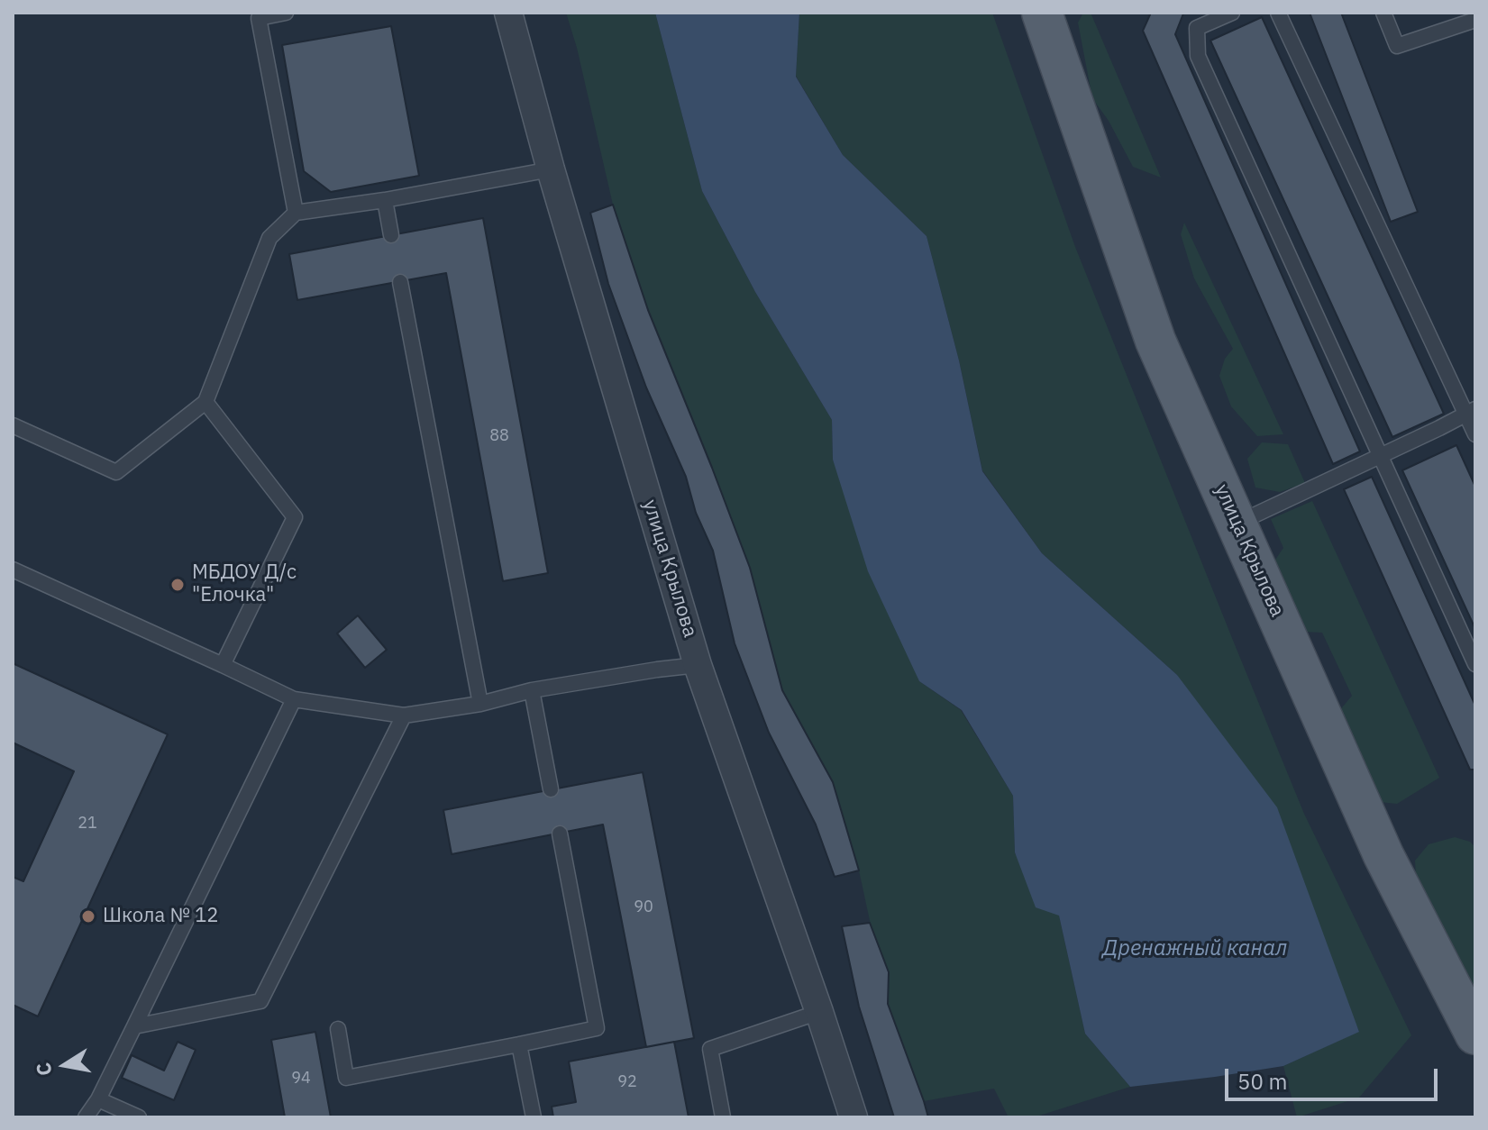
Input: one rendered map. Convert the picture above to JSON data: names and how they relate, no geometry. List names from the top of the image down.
{
  "streets": {
    "main road": ["улица Крылова"]
  },
  "water": ["Дренажный канал"],
  "places": ["МБДОУ Д/с \"Елочка\"", "Школа № 12"],
  "house_numbers": [
    "88",
    "21",
    "90",
    "94",
    "92"
  ],
  "scale_bar": "50 m",
  "north": "left"
}
